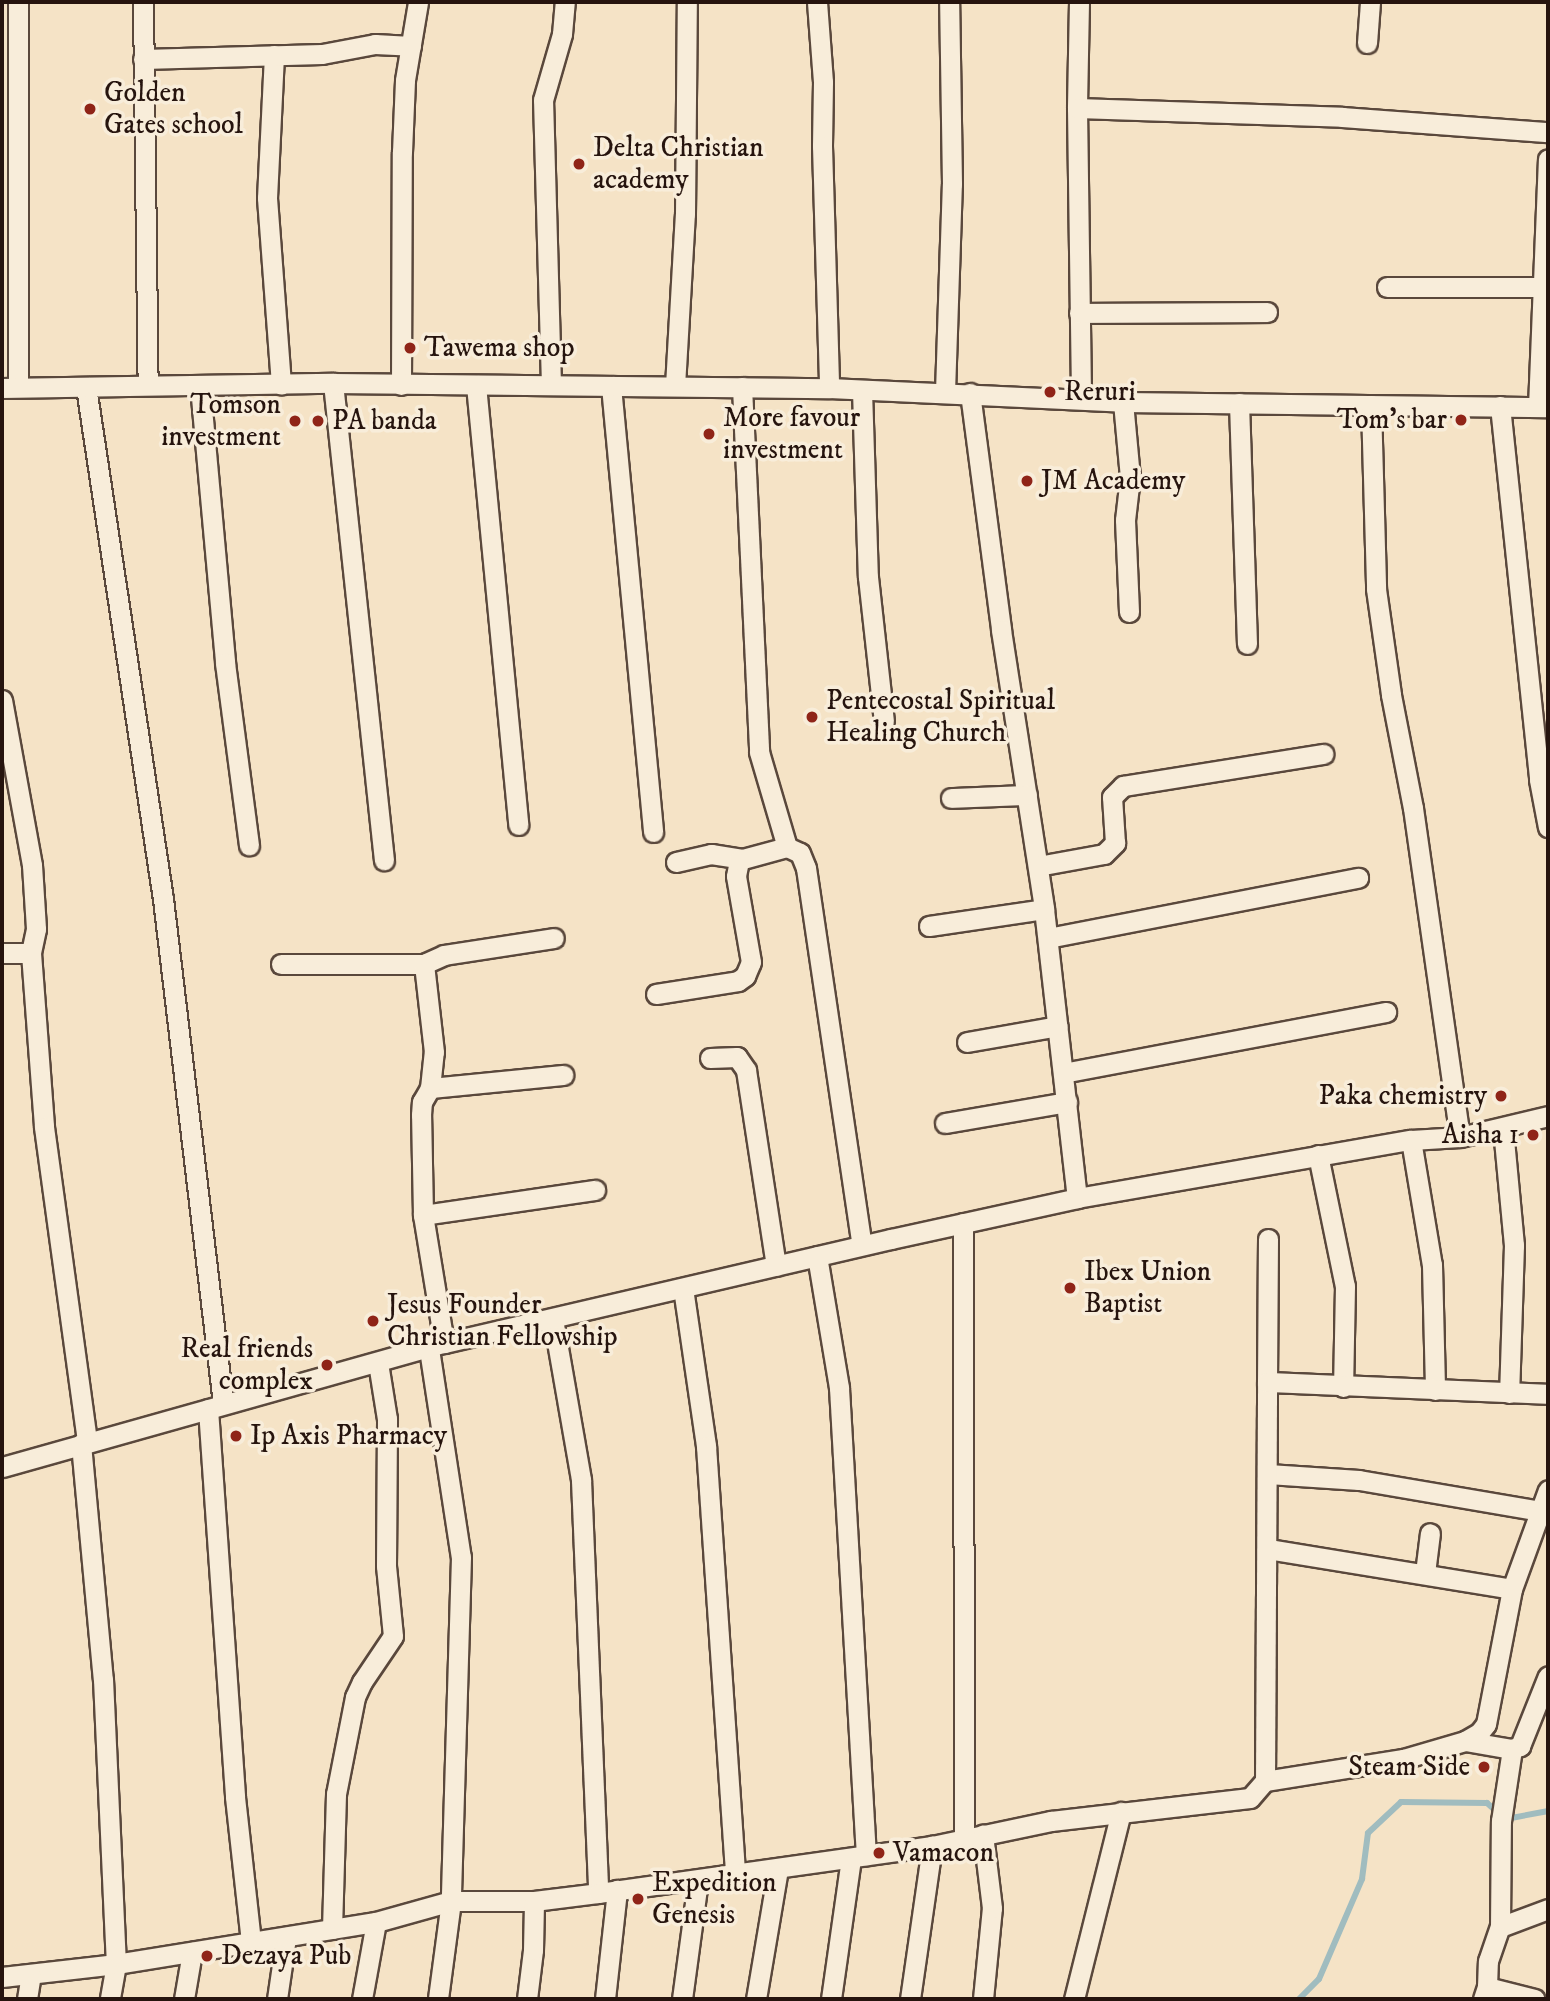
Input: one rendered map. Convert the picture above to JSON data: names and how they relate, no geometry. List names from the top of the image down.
{
  "places": [
    "Golden Gates school",
    "Delta Christian academy",
    "Tawema shop",
    "Reruri",
    "Tom's bar",
    "Tomson investment",
    "PA banda",
    "More favour investment",
    "JM Academy",
    "Pentecostal Spiritual Healing Church",
    "Paka chemistry",
    "Aisha 1",
    "Ibex Union Baptist",
    "Jesus Founder Christian Fellowship",
    "Real friends complex",
    "Ip Axis Pharmacy",
    "Steam Side",
    "Vamacon",
    "Expedition Genesis",
    "Dezaya Pub"
  ]
}
